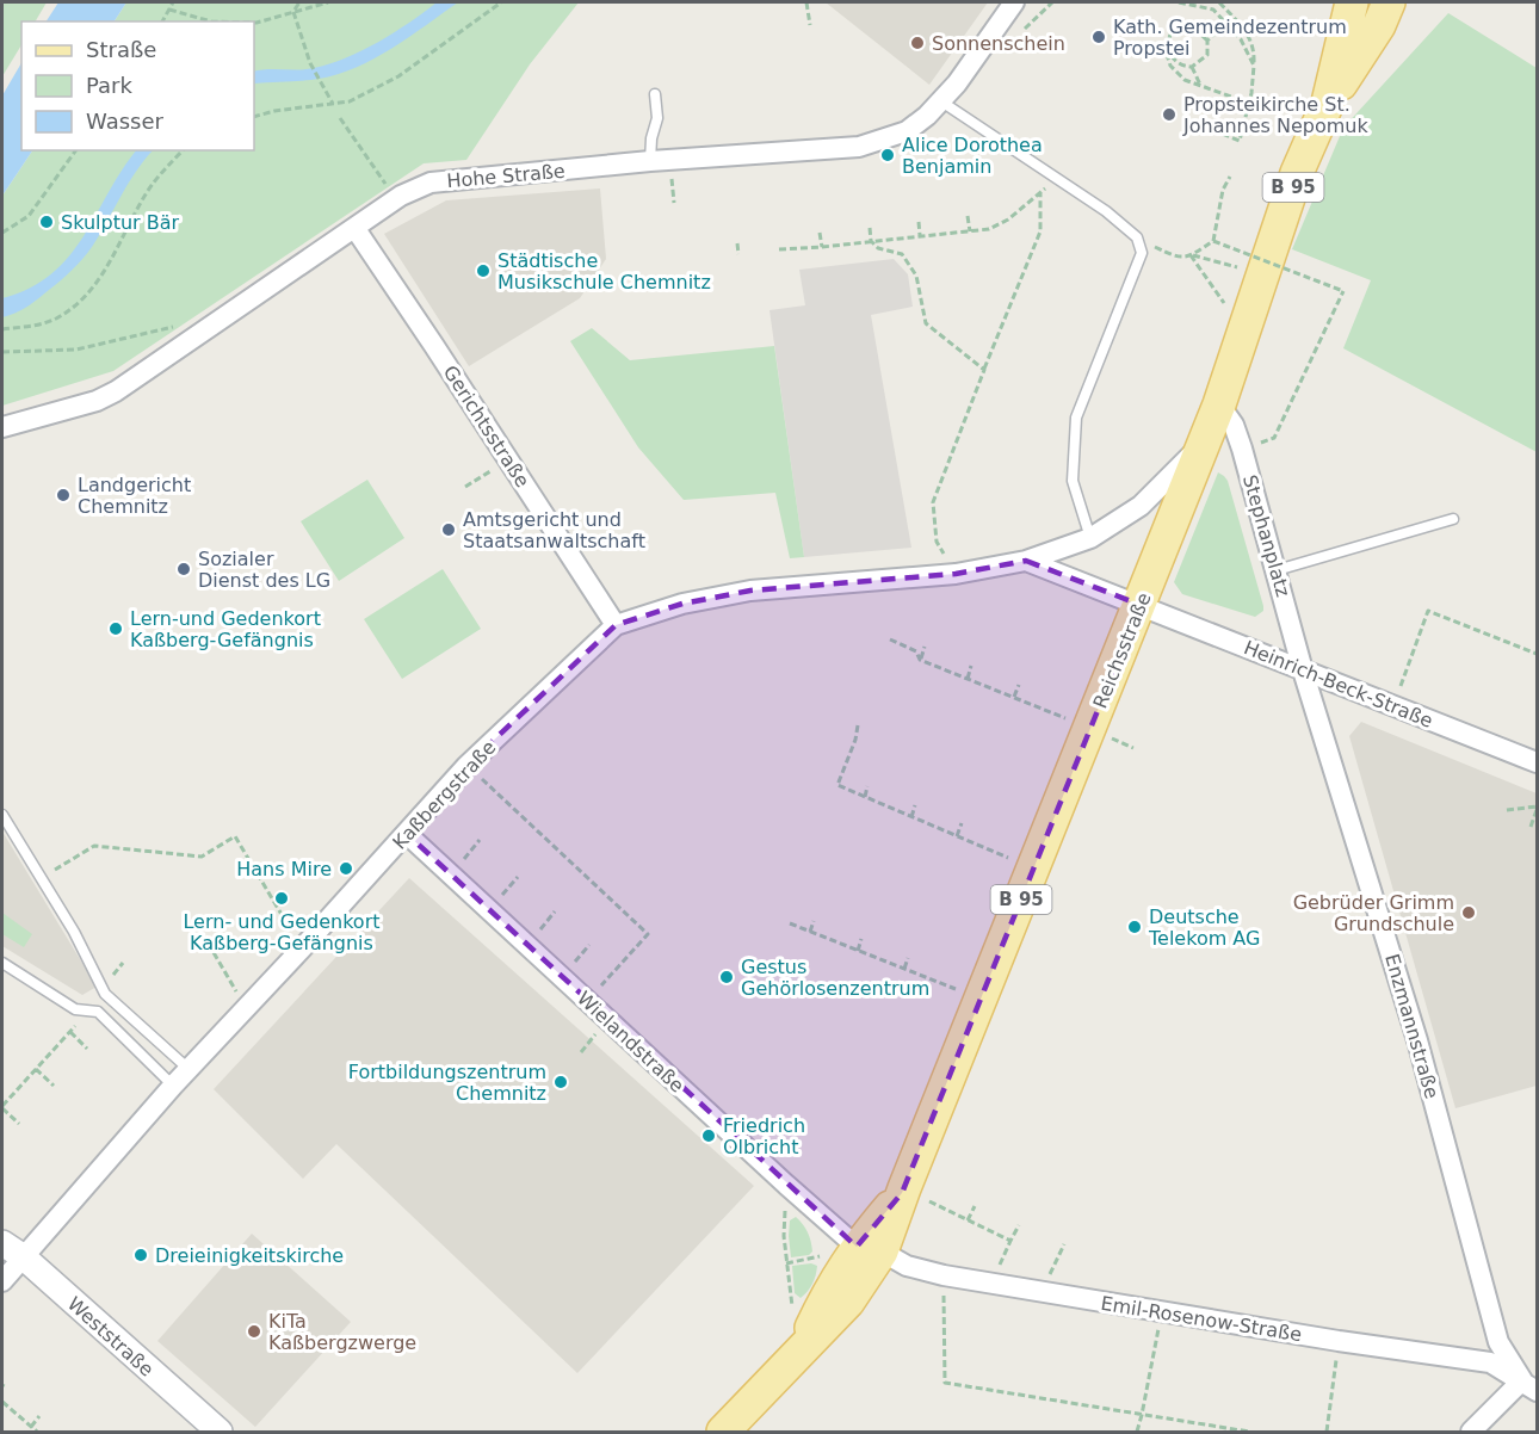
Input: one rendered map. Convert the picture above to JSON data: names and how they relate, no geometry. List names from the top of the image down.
{
  "streets": {
    "main road": ["B 95", "Reichsstraße"],
    "street": [
      "Hohe Straße",
      "Gerichtsstraße",
      "Stephanplatz",
      "Heinrich-Beck-Straße",
      "Kaßbergstraße",
      "Enzmannstraße",
      "Wielandstraße",
      "Emil-Rosenow-Straße",
      "Weststraße"
    ]
  },
  "crossings": [
    ["Hohe Straße", "Gerichtsstraße"],
    ["Gerichtsstraße", "Kaßbergstraße"],
    ["Stephanplatz", "Reichsstraße"],
    ["Stephanplatz", "Heinrich-Beck-Straße"],
    ["Stephanplatz", "Enzmannstraße"],
    ["Reichsstraße", "Heinrich-Beck-Straße"],
    ["Reichsstraße", "Kaßbergstraße"],
    ["Reichsstraße", "Wielandstraße"],
    ["Reichsstraße", "Emil-Rosenow-Straße"],
    ["Heinrich-Beck-Straße", "Enzmannstraße"],
    ["Kaßbergstraße", "Wielandstraße"],
    ["Kaßbergstraße", "Weststraße"],
    ["Enzmannstraße", "Emil-Rosenow-Straße"],
    ["Wielandstraße", "Emil-Rosenow-Straße"]
  ],
  "places": [
    "Kath. Gemeindezentrum Propstei",
    "Sonnenschein",
    "Propsteikirche St. Johannes Nepomuk",
    "Alice Dorothea Benjamin",
    "Skulptur Bär",
    "Städtische Musikschule Chemnitz",
    "Landgericht Chemnitz",
    "Amtsgericht und Staatsanwaltschaft",
    "Sozialer Dienst des LG",
    "Lern-und Gedenkort Kaßberg-Gefängnis",
    "Hans Mire",
    "Lern- und Gedenkort Kaßberg-Gefängnis",
    "Gebrüder Grimm Grundschule",
    "Deutsche Telekom AG",
    "Gestus Gehörlosenzentrum",
    "Fortbildungszentrum Chemnitz",
    "Friedrich Olbricht",
    "Dreieinigkeitskirche",
    "KiTa Kaßbergzwerge"
  ],
  "legend": ["Straße", "Park", "Wasser"]
}
